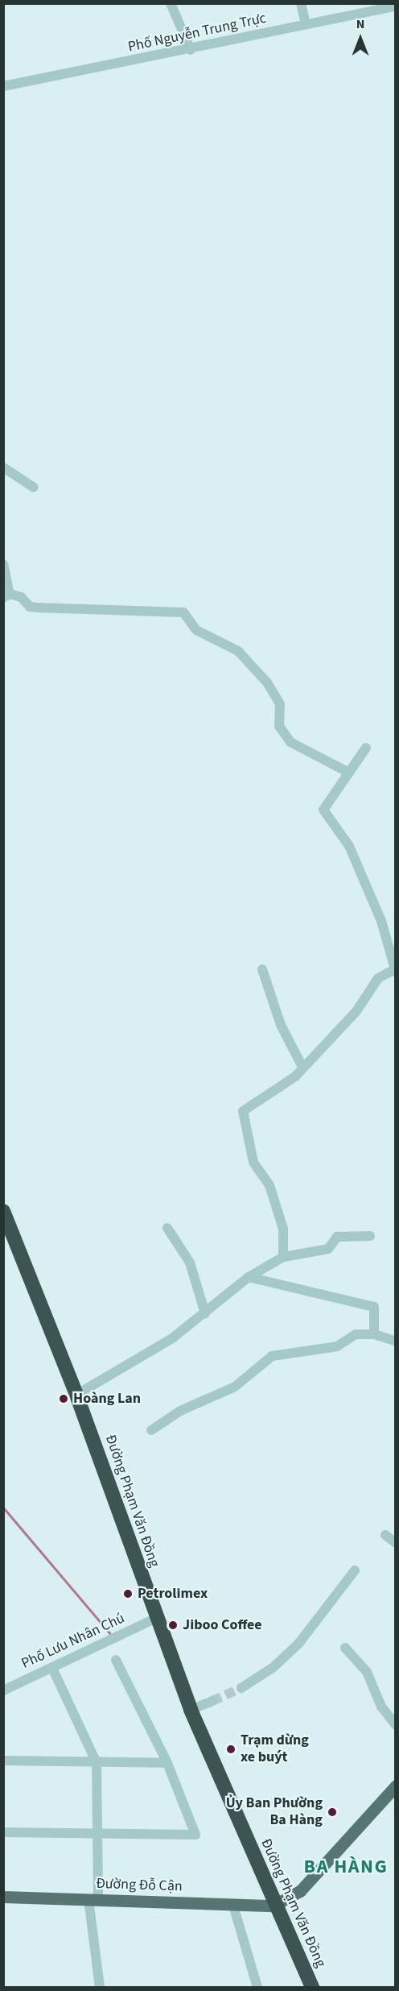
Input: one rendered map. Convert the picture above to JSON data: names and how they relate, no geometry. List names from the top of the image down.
{
  "streets": {
    "highway": ["Đường Phạm Văn Đồng"],
    "main road": ["Đường Đỗ Cận"],
    "street": ["Phố Nguyễn Trung Trực", "Phố Lưu Nhân Chú"]
  },
  "crossings": [
    ["Đường Phạm Văn Đồng", "Phố Lưu Nhân Chú"],
    ["Đường Phạm Văn Đồng", "Đường Đỗ Cận"]
  ],
  "districts": ["BA HÀNG"],
  "places": [
    "Hoàng Lan",
    "Petrolimex",
    "Jiboo Coffee",
    "Trạm dừng xe buýt",
    "Ủy Ban Phường Ba Hàng"
  ],
  "north": "top"
}
